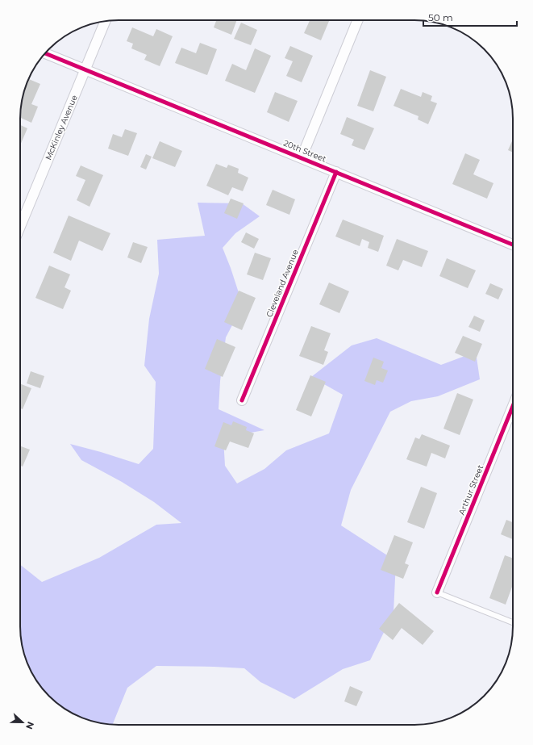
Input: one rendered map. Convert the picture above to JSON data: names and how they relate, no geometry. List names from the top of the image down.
{
  "streets": {
    "street": [
      "McKinley Avenue",
      "20th Street",
      "Cleveland Avenue",
      "Arthur Street"
    ]
  },
  "crossings": [
    ["McKinley Avenue", "20th Street"],
    ["20th Street", "Cleveland Avenue"]
  ],
  "scale_bar": "50 m",
  "north": "right"
}
